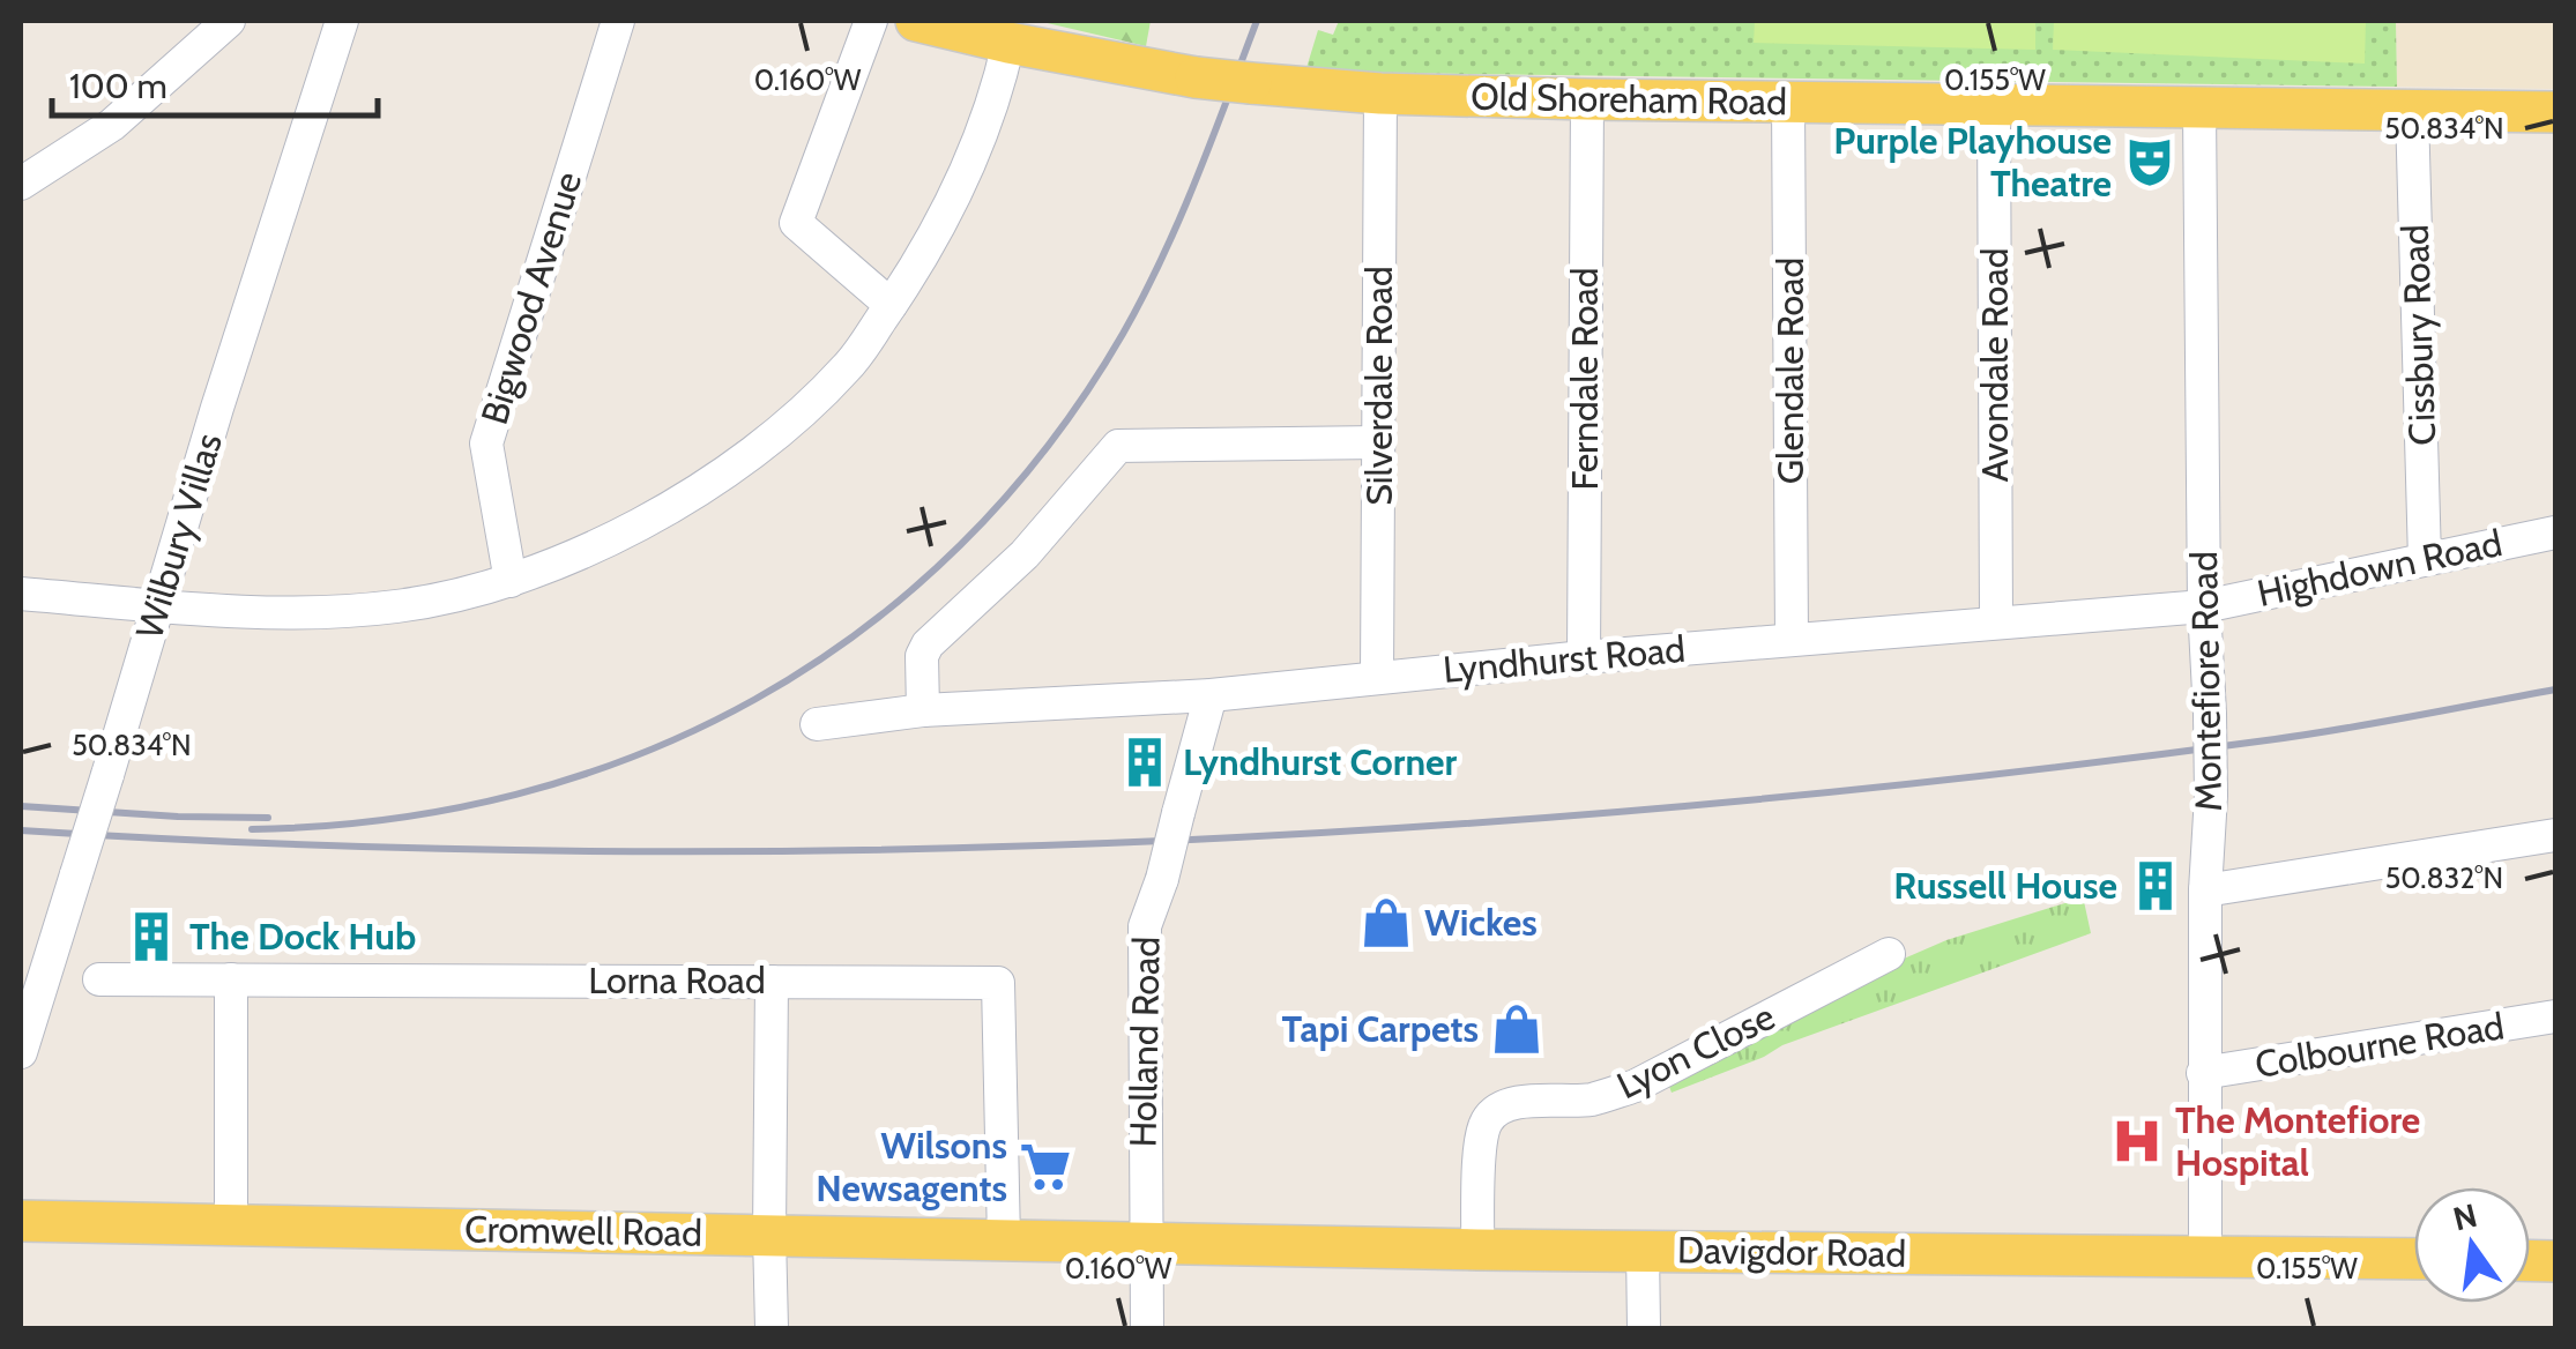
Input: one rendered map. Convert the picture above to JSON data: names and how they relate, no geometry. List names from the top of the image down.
{
  "streets": {
    "main road": ["Old Shoreham Road", "Cromwell Road", "Davigdor Road"],
    "street": [
      "Bigwood Avenue",
      "Cissbury Road",
      "Avondale Road",
      "Glendale Road",
      "Ferndale Road",
      "Silverdale Road",
      "Wilbury Villas",
      "Highdown Road",
      "Lyndhurst Road",
      "Montefiore Road",
      "Lorna Road",
      "Holland Road",
      "Colbourne Road",
      "Lyon Close"
    ]
  },
  "crossings": [
    ["Old Shoreham Road", "Cissbury Road"],
    ["Old Shoreham Road", "Avondale Road"],
    ["Old Shoreham Road", "Glendale Road"],
    ["Old Shoreham Road", "Ferndale Road"],
    ["Old Shoreham Road", "Silverdale Road"],
    ["Old Shoreham Road", "Montefiore Road"],
    ["Cissbury Road", "Highdown Road"],
    ["Avondale Road", "Lyndhurst Road"],
    ["Glendale Road", "Lyndhurst Road"],
    ["Ferndale Road", "Lyndhurst Road"],
    ["Silverdale Road", "Lyndhurst Road"],
    ["Highdown Road", "Lyndhurst Road"],
    ["Highdown Road", "Montefiore Road"],
    ["Lyndhurst Road", "Montefiore Road"],
    ["Lyndhurst Road", "Holland Road"],
    ["Montefiore Road", "Colbourne Road"],
    ["Montefiore Road", "Davigdor Road"],
    ["Lorna Road", "Cromwell Road"],
    ["Holland Road", "Cromwell Road"],
    ["Holland Road", "Davigdor Road"],
    ["Lyon Close", "Davigdor Road"],
    ["Cromwell Road", "Davigdor Road"]
  ],
  "places": {
    "theatre": ["Purple Playhouse Theatre"],
    "building": ["Lyndhurst Corner", "Russell House", "The Dock Hub"],
    "shop": ["Wickes", "Tapi Carpets"],
    "hospital": ["The Montefiore Hospital"],
    "supermarket": ["Wilsons Newsagents"]
  },
  "scale_bar": "100 m",
  "north": "top",
  "coordinates": [
    "0.160°W",
    "0.155°W",
    "50.834°N",
    "50.832°N"
  ]
}
